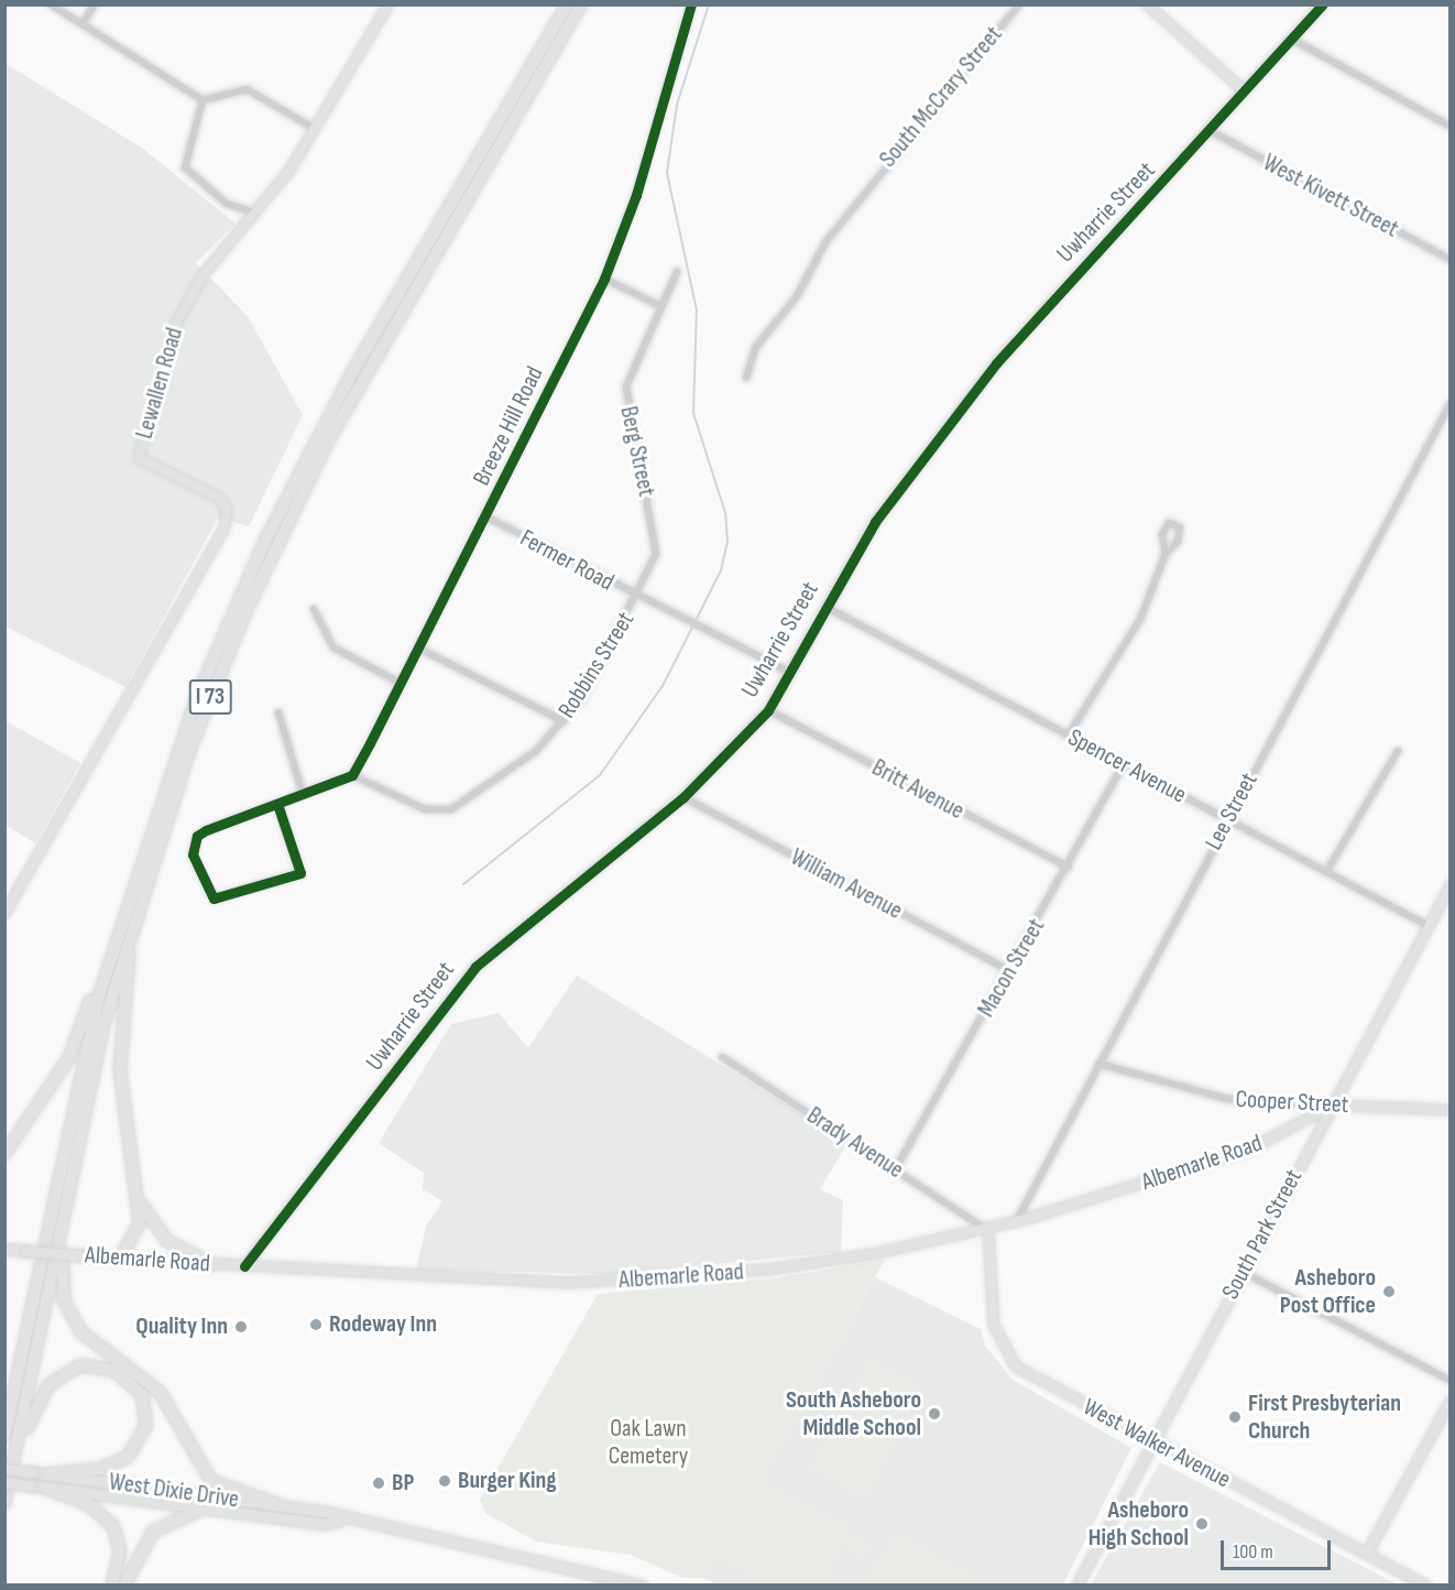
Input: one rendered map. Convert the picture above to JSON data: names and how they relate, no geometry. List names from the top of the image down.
{
  "streets": {
    "highway": ["I 73"],
    "main road": ["Albemarle Road", "West Dixie Drive"],
    "street": [
      "South McCrary Street",
      "West Kivett Street",
      "Uwharrie Street",
      "Lewallen Road",
      "Breeze Hill Road",
      "Berg Street",
      "Fermer Road",
      "Robbins Street",
      "Spencer Avenue",
      "Britt Avenue",
      "Lee Street",
      "William Avenue",
      "Macon Street",
      "Cooper Street",
      "Brady Avenue",
      "South Park Street",
      "West Walker Avenue"
    ]
  },
  "crossings": [
    ["West Kivett Street", "Uwharrie Street"],
    ["Uwharrie Street", "Fermer Road"],
    ["Uwharrie Street", "Spencer Avenue"],
    ["Uwharrie Street", "Britt Avenue"],
    ["Uwharrie Street", "William Avenue"],
    ["Uwharrie Street", "Albemarle Road"],
    ["Breeze Hill Road", "Fermer Road"],
    ["Breeze Hill Road", "Robbins Street"],
    ["Berg Street", "Fermer Road"],
    ["Berg Street", "Robbins Street"],
    ["Fermer Road", "Robbins Street"],
    ["Spencer Avenue", "Lee Street"],
    ["Spencer Avenue", "Macon Street"],
    ["Spencer Avenue", "South Park Street"],
    ["Britt Avenue", "Macon Street"],
    ["Lee Street", "Cooper Street"],
    ["Lee Street", "Albemarle Road"],
    ["William Avenue", "Macon Street"],
    ["Macon Street", "Brady Avenue"],
    ["Cooper Street", "Albemarle Road"],
    ["Cooper Street", "South Park Street"],
    ["Brady Avenue", "Albemarle Road"],
    ["Brady Avenue", "West Walker Avenue"],
    ["Albemarle Road", "South Park Street"],
    ["Albemarle Road", "West Walker Avenue"],
    ["South Park Street", "West Walker Avenue"]
  ],
  "parks": ["Oak Lawn Cemetery"],
  "places": [
    "Asheboro Post Office",
    "Rodeway Inn",
    "Quality Inn",
    "South Asheboro Middle School",
    "First Presbyterian Church",
    "Burger King",
    "BP",
    "Asheboro High School"
  ],
  "scale_bar": "100 m"
}
